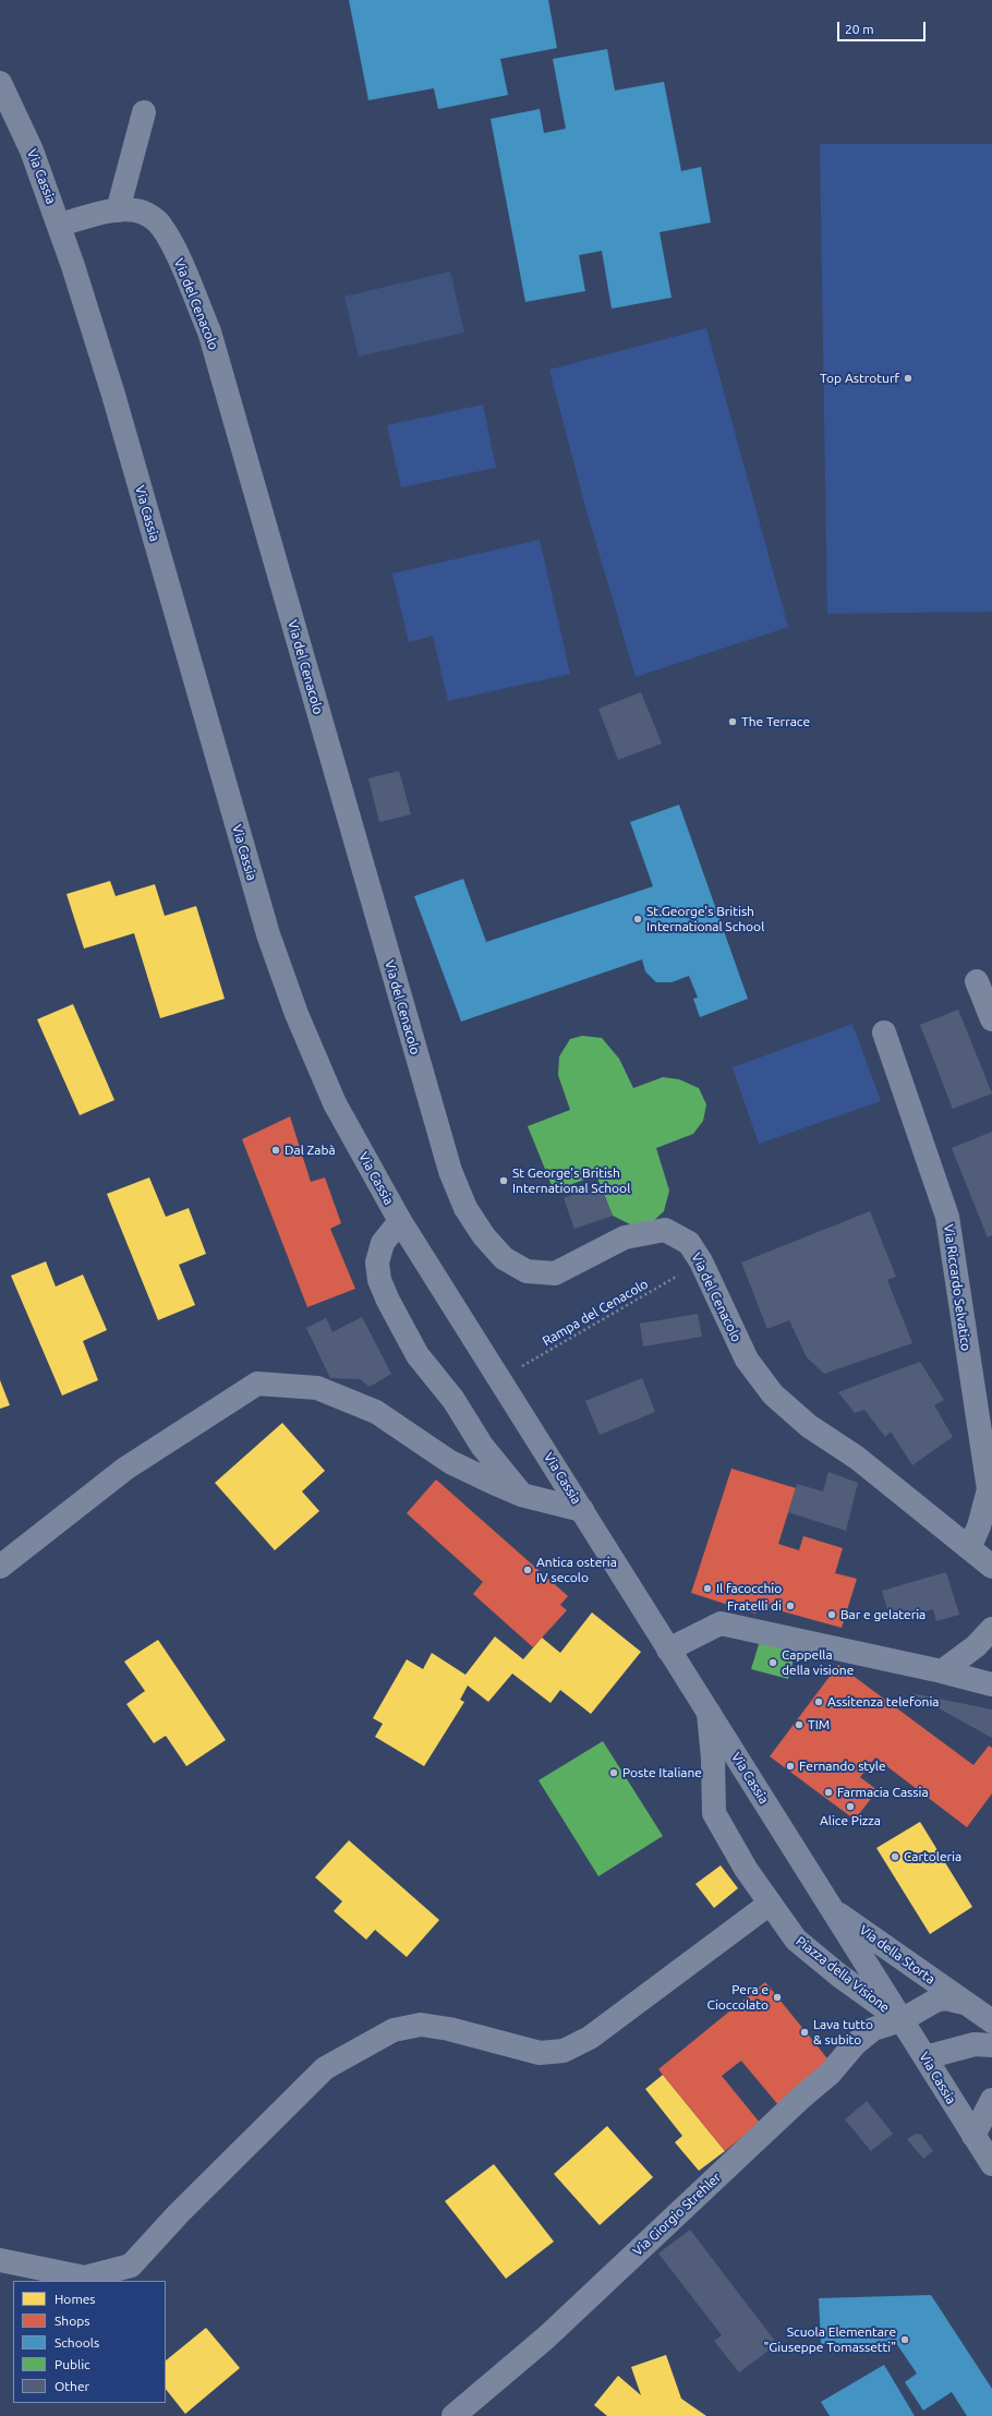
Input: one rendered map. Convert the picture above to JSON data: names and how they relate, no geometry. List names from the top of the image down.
{
  "streets": {
    "main road": ["Via Cassia", "Via della Storta"],
    "street": [
      "Via del Cenacolo",
      "Via Riccardo Selvatico",
      "Piazza della Visione",
      "Via Giorgio Strehler"
    ],
    "path": ["Rampa del Cenacolo"]
  },
  "crossings": [
    ["Via Cassia", "Via del Cenacolo"],
    ["Via Cassia", "Rampa del Cenacolo"],
    ["Via Cassia", "Via della Storta"],
    ["Via Cassia", "Piazza della Visione"],
    ["Via Cassia", "Via Giorgio Strehler"],
    ["Via del Cenacolo", "Via Riccardo Selvatico"],
    ["Via del Cenacolo", "Rampa del Cenacolo"],
    ["Via della Storta", "Piazza della Visione"],
    ["Via della Storta", "Via Giorgio Strehler"],
    ["Piazza della Visione", "Via Giorgio Strehler"]
  ],
  "places": [
    "Top Astroturf",
    "The Terrace",
    "St.George's British International School",
    "Dal Zabà",
    "St George's British International School",
    "Antica osteria IV secolo",
    "Il facocchio",
    "Fratelli di",
    "Bar e gelateria",
    "Cappella della visione",
    "Assitenza telefonia",
    "TIM",
    "Fernando style",
    "Poste Italiane",
    "Farmacia Cassia",
    "Alice Pizza",
    "Cartoleria",
    "Pera e Cioccolato",
    "Lava tutto & subito",
    "Scuola Elementare \"Giuseppe Tomassetti\""
  ],
  "legend": [
    "Homes",
    "Shops",
    "Schools",
    "Public",
    "Other"
  ],
  "scale_bar": "20 m"
}
